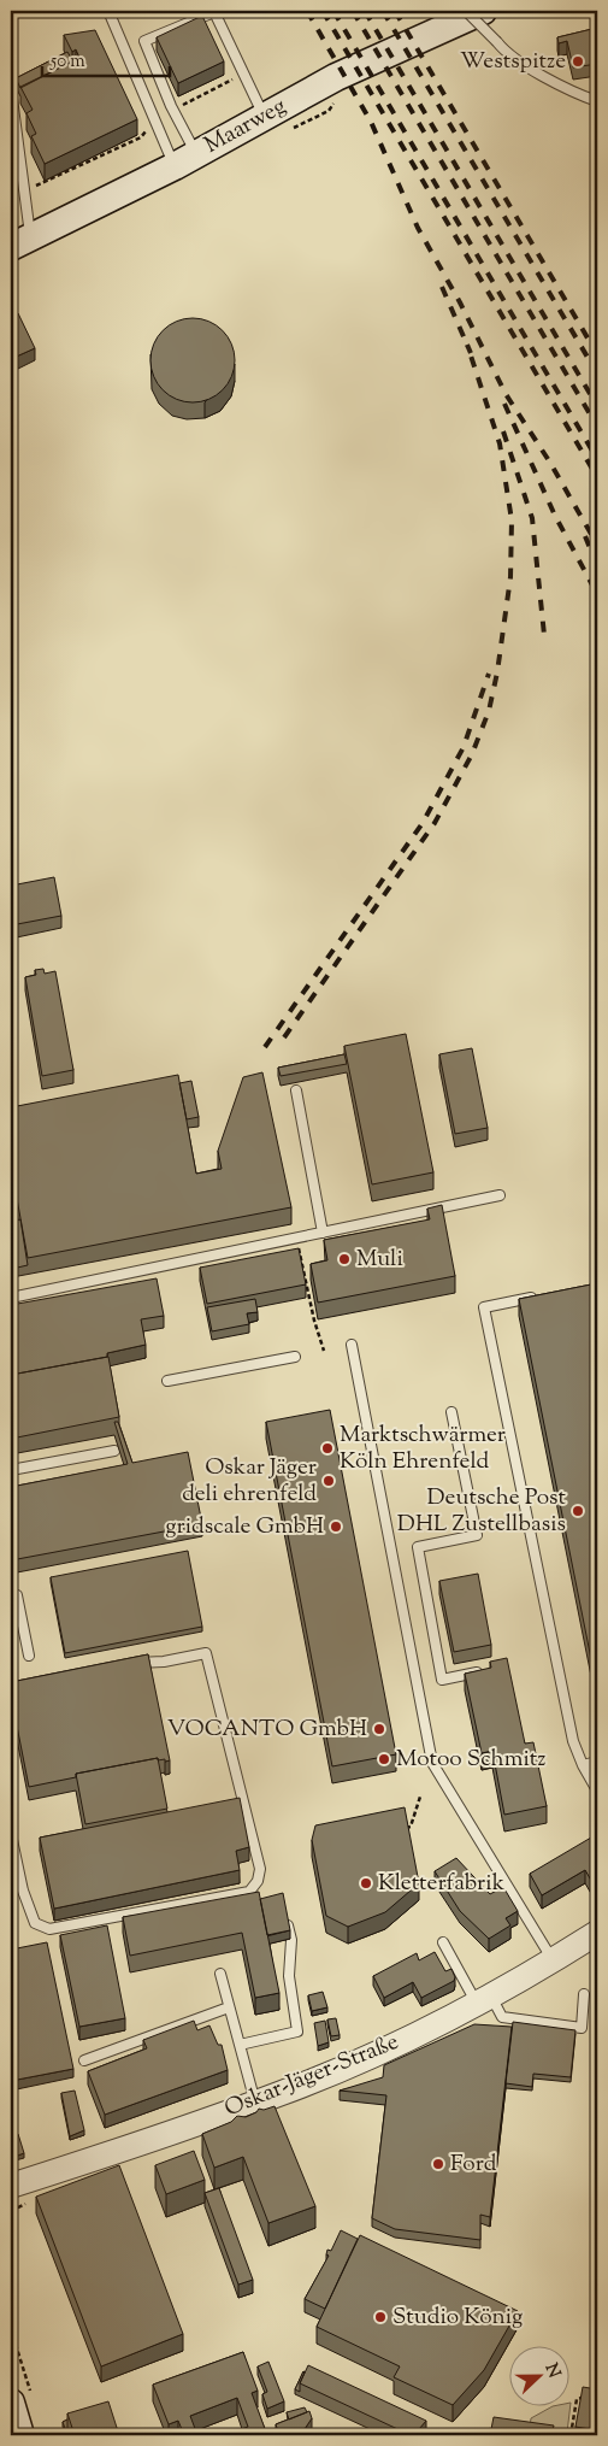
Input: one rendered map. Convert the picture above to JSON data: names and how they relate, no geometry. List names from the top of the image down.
{
  "streets": {
    "main road": ["Maarweg"],
    "street": ["Oskar-Jäger-Straße"]
  },
  "places": [
    "Westspitze",
    "Muli",
    "Marktschwärmer Köln Ehrenfeld",
    "Oskar Jäger deli ehrenfeld",
    "Deutsche Post DHL Zustellbasis",
    "gridscale GmbH",
    "VOCANTO GmbH",
    "Motoo Schmitz",
    "Kletterfabrik",
    "Ford",
    "Studio König"
  ],
  "scale_bar": "50 m",
  "north": "right"
}
